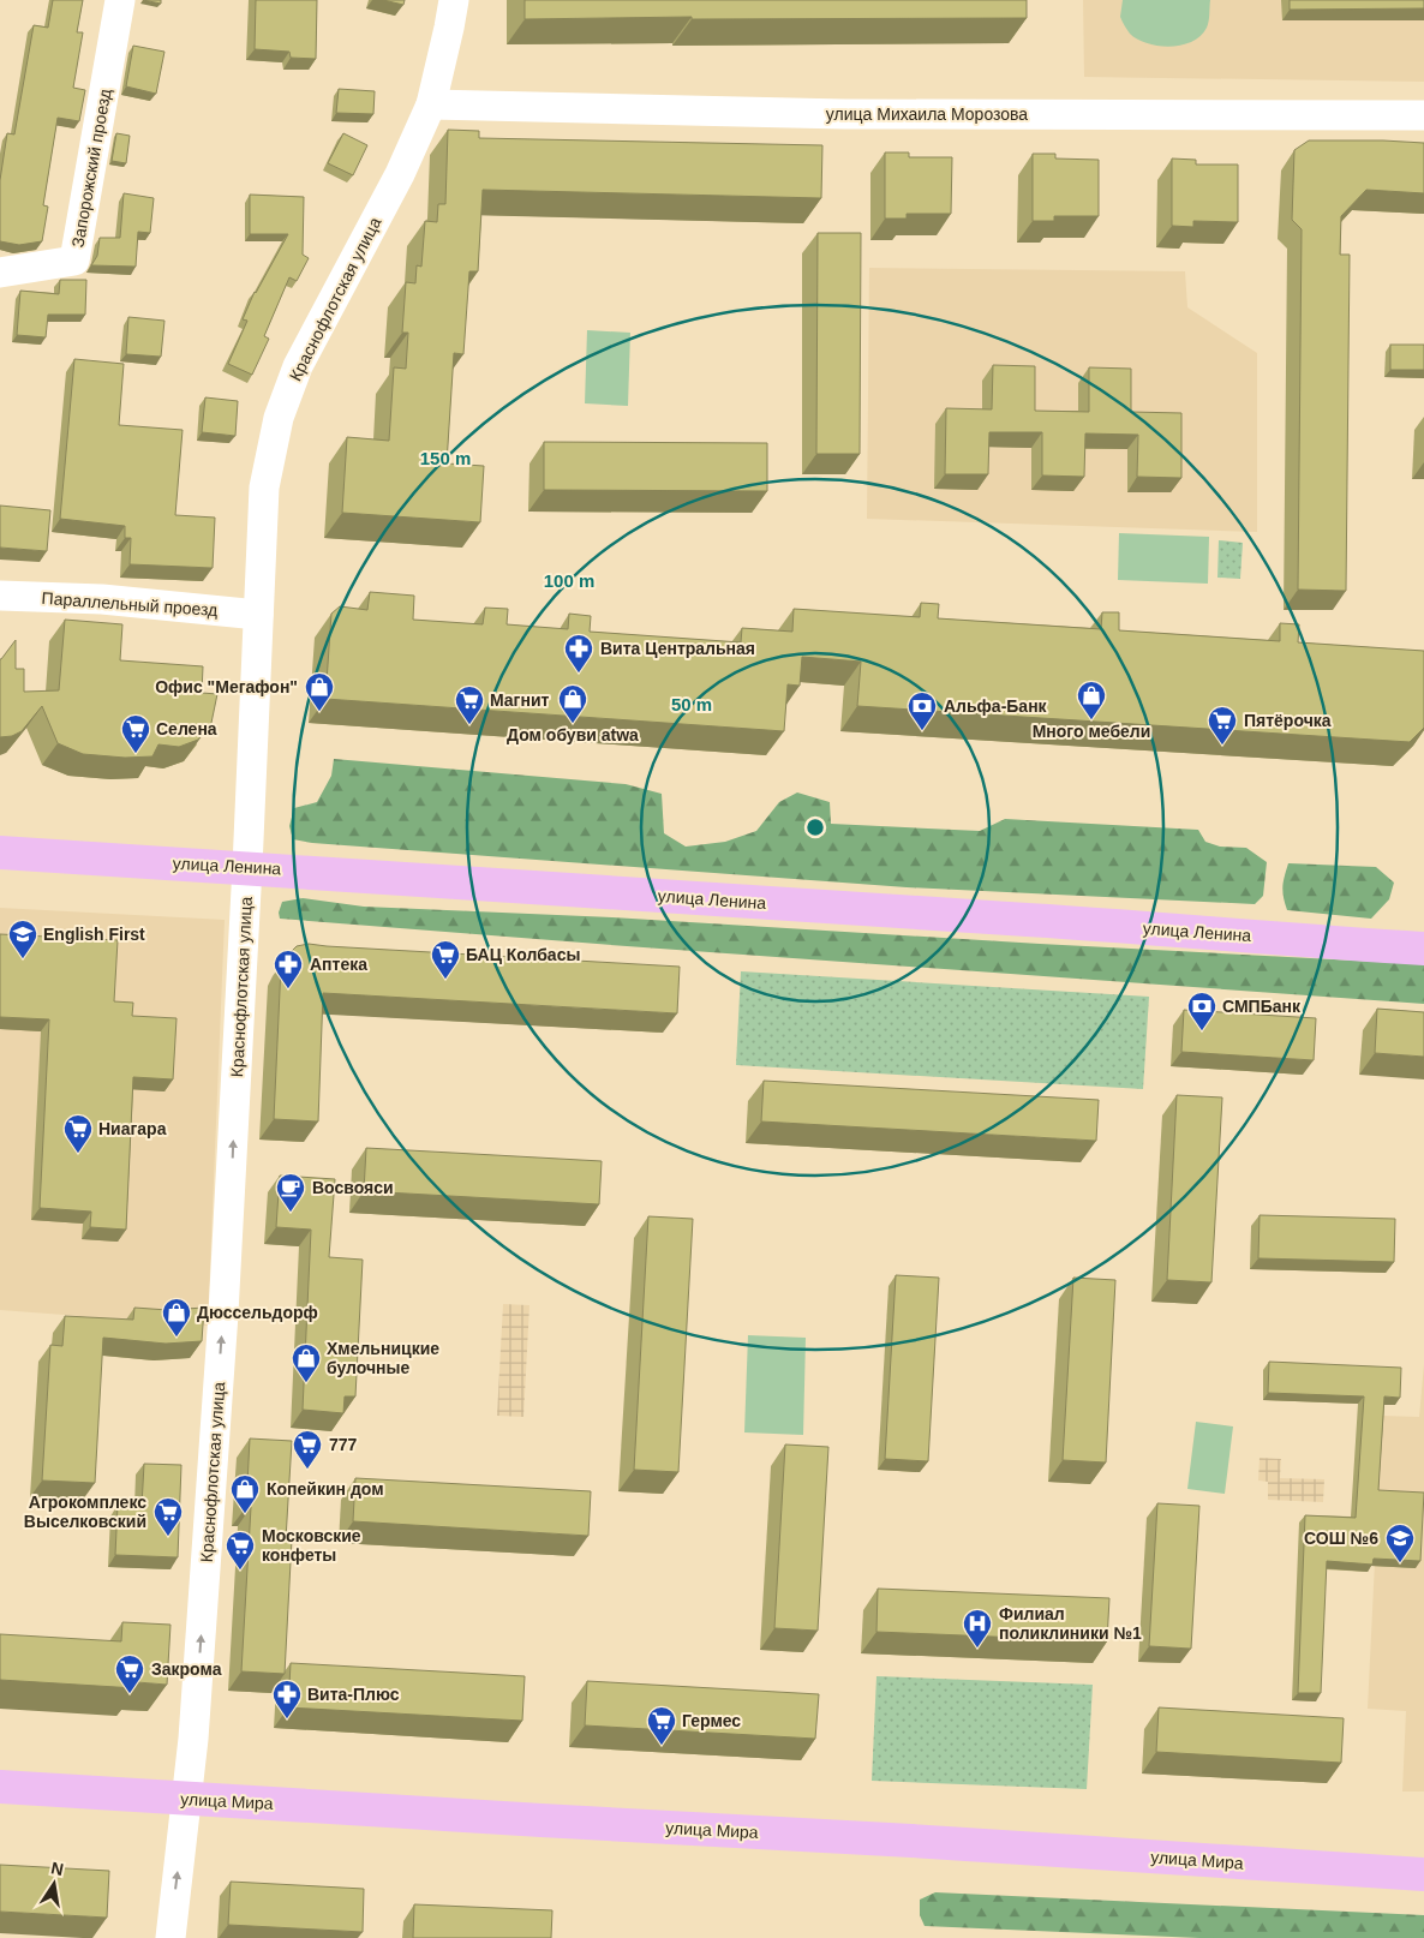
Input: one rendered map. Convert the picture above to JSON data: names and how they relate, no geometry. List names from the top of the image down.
{
  "streets": {
    "main road": ["улица Ленина", "улица Мира"],
    "street": [
      "улица Михаила Морозова",
      "Запорожский проезд",
      "Краснофлотская улица",
      "Параллельный проезд"
    ]
  },
  "crossings": [
    ["улица Михаила Морозова", "Краснофлотская улица"],
    ["Краснофлотская улица", "Параллельный проезд"],
    ["Краснофлотская улица", "улица Ленина"],
    ["Краснофлотская улица", "улица Мира"]
  ],
  "one_way": ["Краснофлотская улица"],
  "places": {
    "pharmacy": ["Вита Центральная", "Аптека", "Вита-Плюс"],
    "shop": [
      "Офис \"Мегафон\"",
      "Много мебели",
      "Дом обуви atwa",
      "Дюссельдорф",
      "Хмельницкие булочные",
      "Копейкин дом"
    ],
    "supermarket": [
      "Магнит",
      "Пятёрочка",
      "Селена",
      "БАЦ Колбасы",
      "Ниагара",
      "777",
      "Агрокомплекс Выселковский",
      "Московские конфеты",
      "Закрома",
      "Гермес"
    ],
    "bank": ["Альфа-Банк", "СМПБанк"],
    "school or university": ["English First", "СОШ №6"],
    "cafe": ["Восвояси"],
    "hospital": ["Филиал поликлиники №1"]
  },
  "north": "top",
  "rings": ["150 m", "100 m", "50 m"]
}
